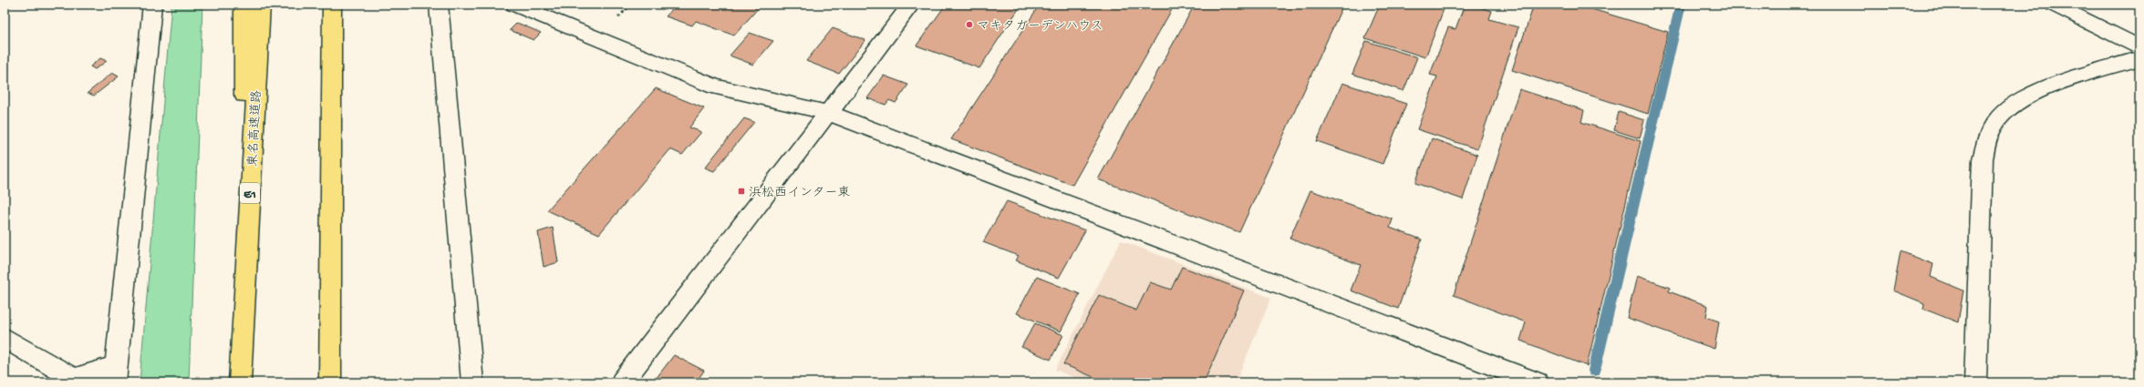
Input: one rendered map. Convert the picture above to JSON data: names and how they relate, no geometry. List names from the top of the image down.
{
  "streets": {
    "highway": ["東名高速道路", "E1"]
  },
  "places": {
    "other": ["マキタガーデンハウス"],
    "transit": ["浜松西インター東"]
  }
}
